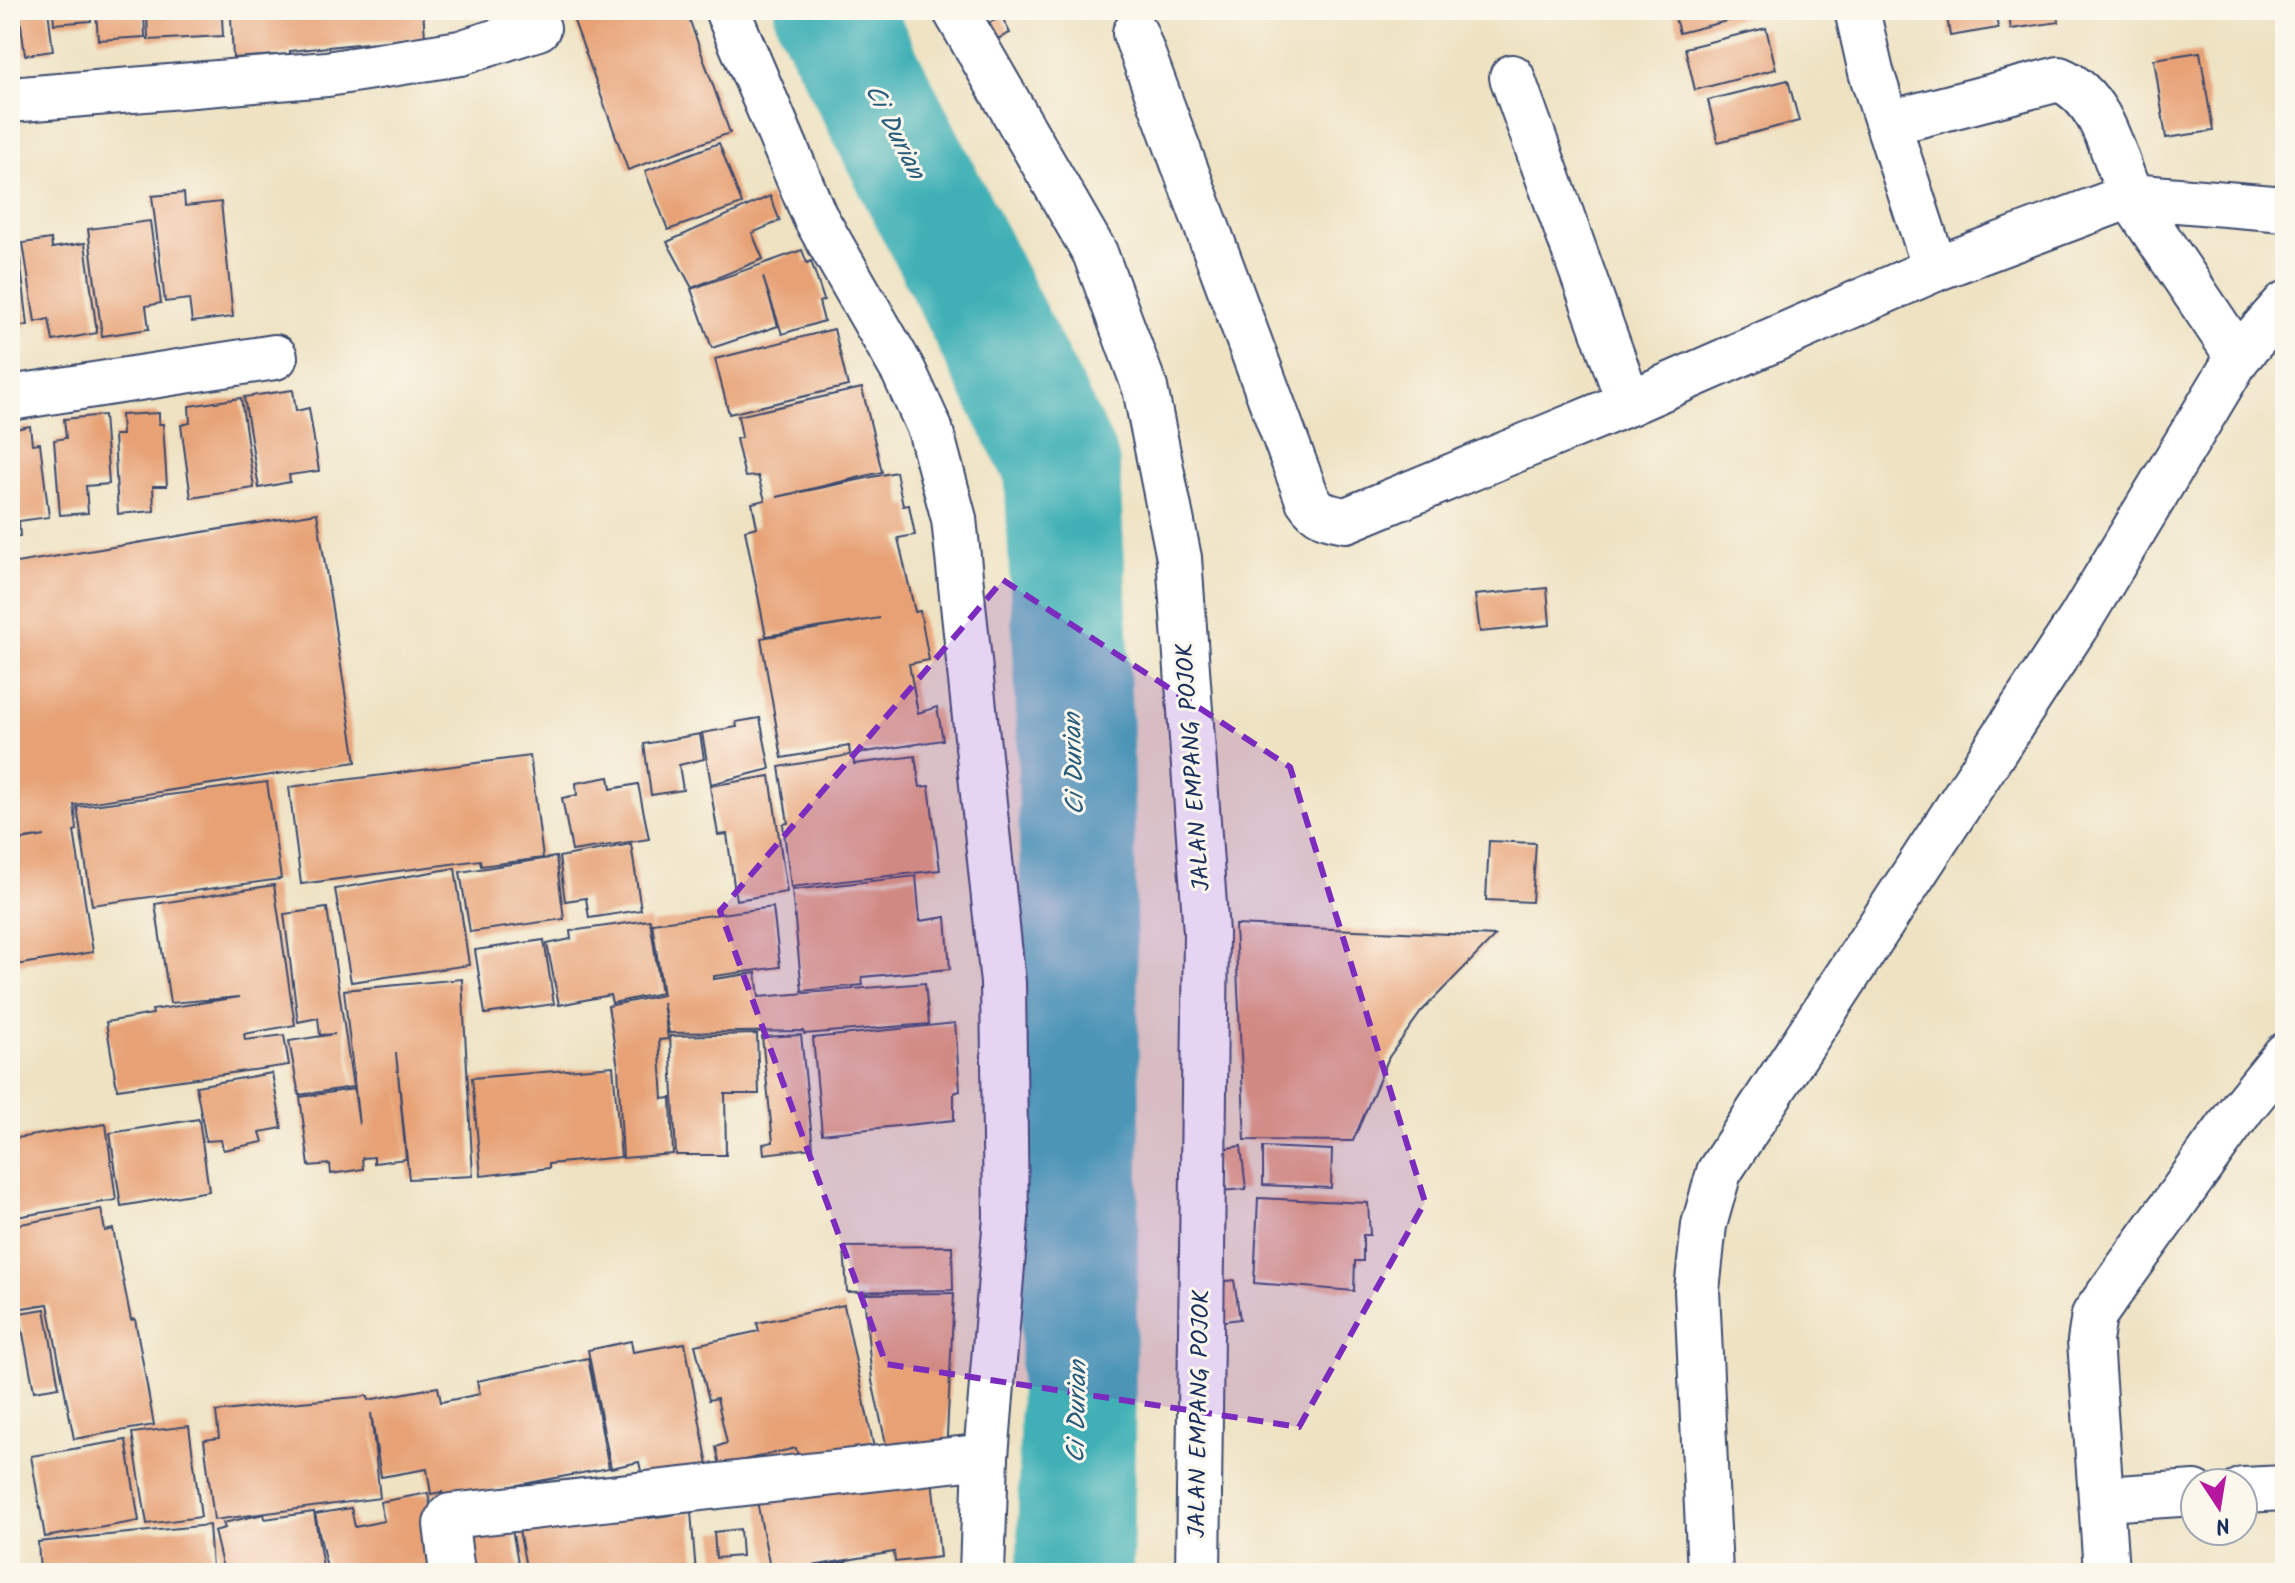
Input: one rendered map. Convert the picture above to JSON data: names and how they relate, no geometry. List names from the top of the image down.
{
  "streets": {
    "street": ["JALAN EMPANG POJOK"]
  },
  "water": ["Ci Durian"],
  "north": "bottom"
}
